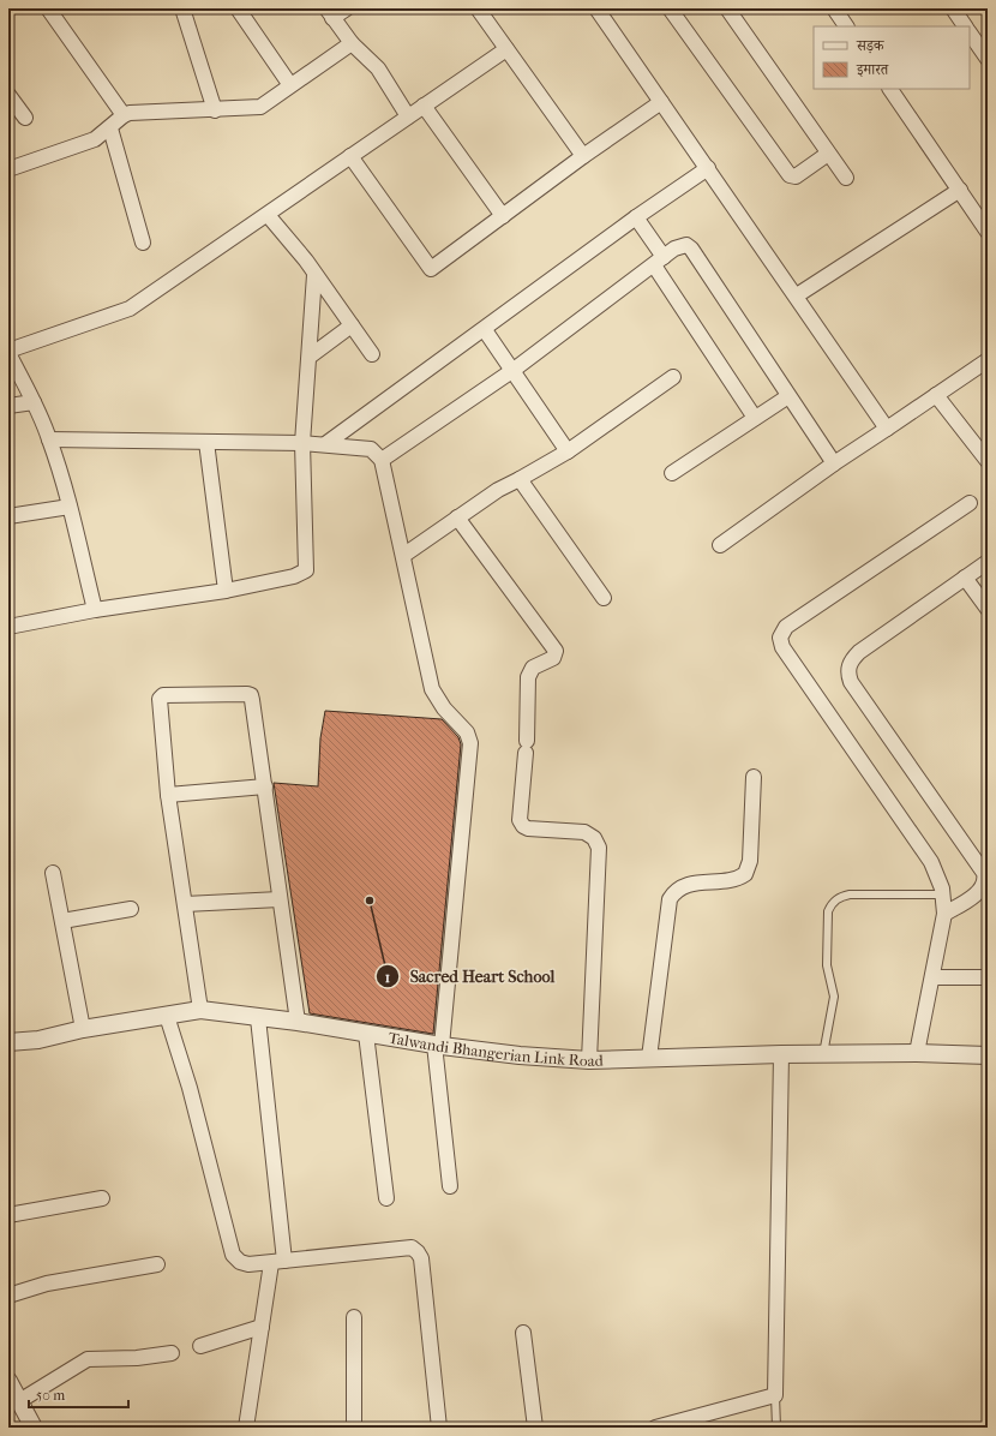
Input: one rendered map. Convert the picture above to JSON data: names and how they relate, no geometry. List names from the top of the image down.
{
  "streets": {
    "street": ["Talwandi Bhangerian Link Road"]
  },
  "places": ["Sacred Heart School"],
  "legend": ["सड़क", "इमारत"],
  "scale_bar": "50 m"
}
